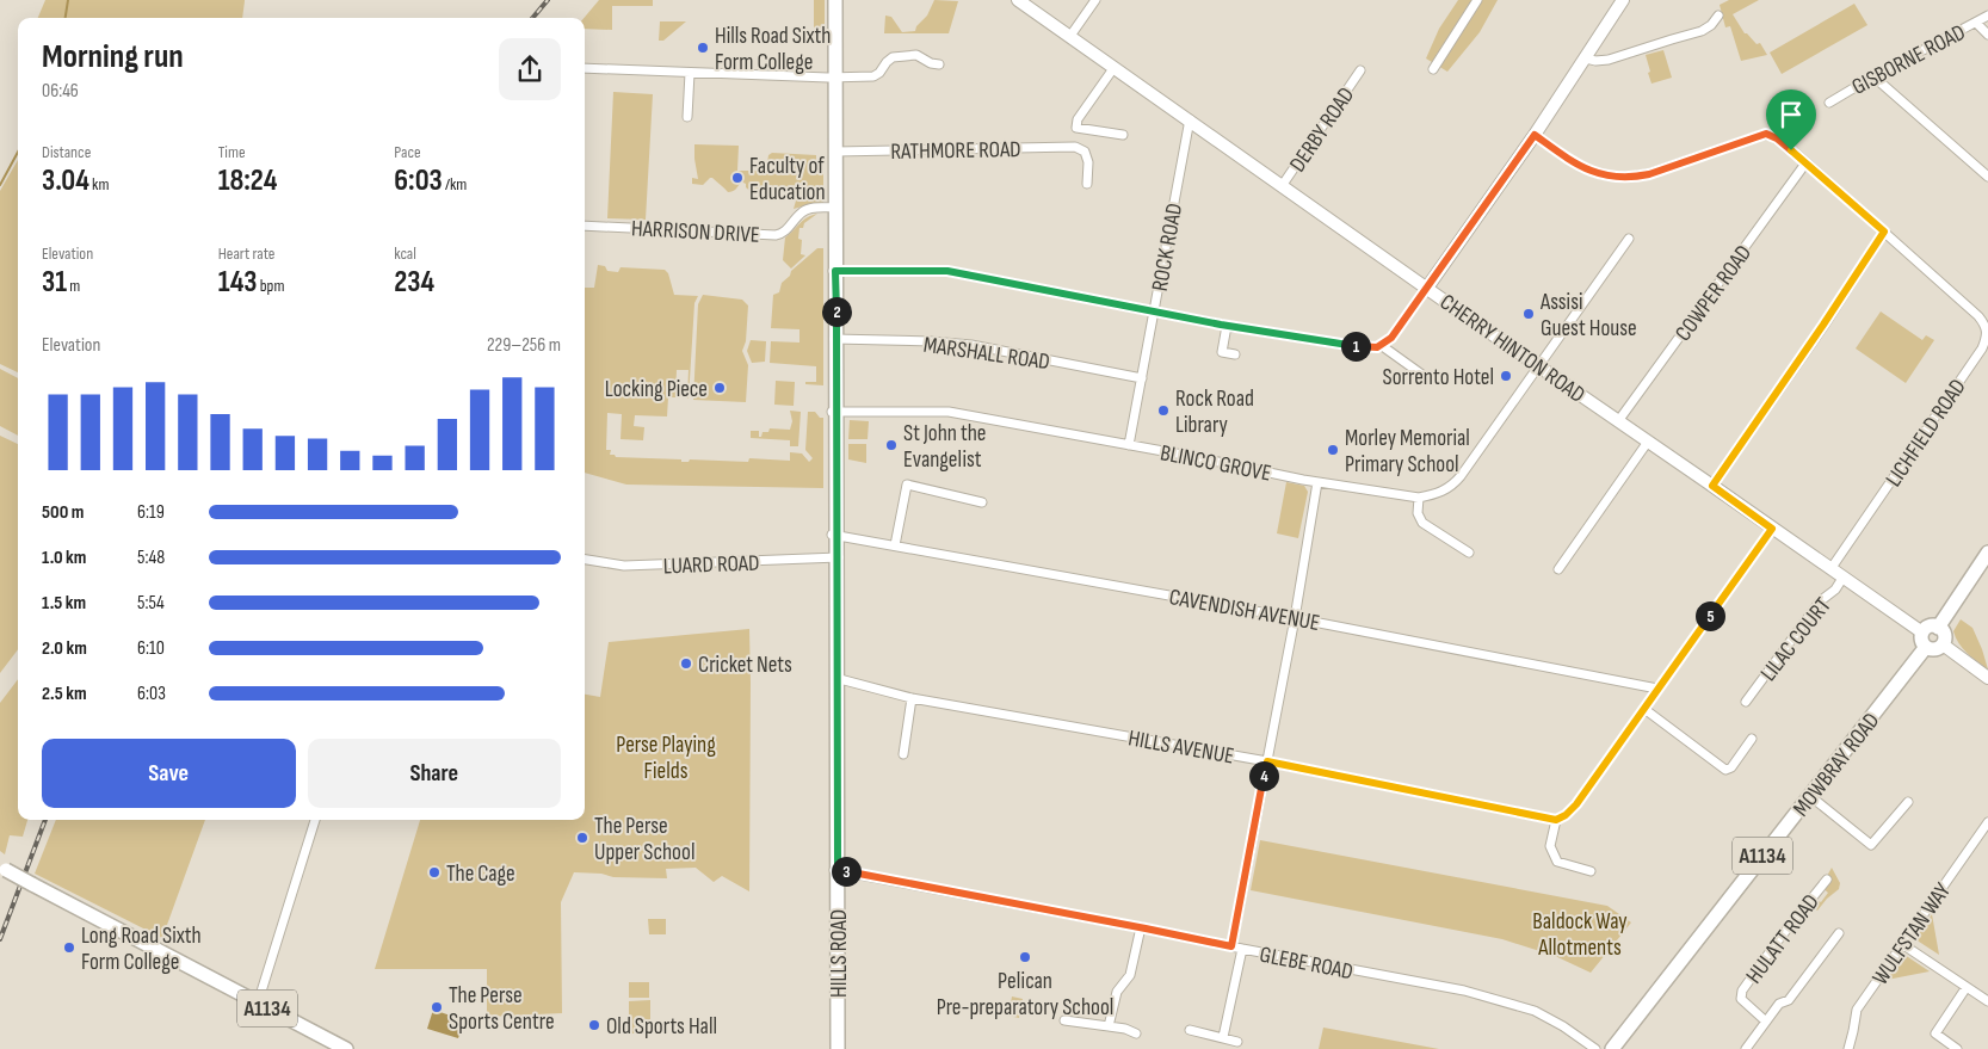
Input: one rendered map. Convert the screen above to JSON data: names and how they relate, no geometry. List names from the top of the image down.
{
  "streets": {
    "main road": ["MOWBRAY ROAD", "A1134", "HILLS ROAD"],
    "street": [
      "GISBORNE ROAD",
      "DERBY ROAD",
      "RATHMORE ROAD",
      "HARRISON DRIVE",
      "ROCK ROAD",
      "COWPER ROAD",
      "CHERRY HINTON ROAD",
      "MARSHALL ROAD",
      "LICHFIELD ROAD",
      "BLINCO GROVE",
      "LUARD ROAD",
      "CAVENDISH AVENUE",
      "LILAC COURT",
      "HILLS AVENUE",
      "WULFSTAN WAY",
      "HULATT ROAD",
      "GLEBE ROAD"
    ]
  },
  "crossings": [
    ["DERBY ROAD", "CHERRY HINTON ROAD"],
    ["RATHMORE ROAD", "HILLS ROAD"],
    ["HARRISON DRIVE", "HILLS ROAD"],
    ["ROCK ROAD", "CHERRY HINTON ROAD"],
    ["ROCK ROAD", "MARSHALL ROAD"],
    ["ROCK ROAD", "BLINCO GROVE"],
    ["COWPER ROAD", "CHERRY HINTON ROAD"],
    ["COWPER ROAD", "LICHFIELD ROAD"],
    ["CHERRY HINTON ROAD", "LICHFIELD ROAD"],
    ["CHERRY HINTON ROAD", "BLINCO GROVE"],
    ["CHERRY HINTON ROAD", "LILAC COURT"],
    ["CHERRY HINTON ROAD", "MOWBRAY ROAD"],
    ["MARSHALL ROAD", "HILLS ROAD"],
    ["BLINCO GROVE", "HILLS ROAD"],
    ["LUARD ROAD", "HILLS ROAD"],
    ["CAVENDISH AVENUE", "HILLS ROAD"],
    ["HILLS AVENUE", "HILLS ROAD"],
    ["HILLS ROAD", "GLEBE ROAD"]
  ],
  "parks": ["Perse Playing Fields", "Baldock Way Allotments"],
  "places": [
    "Hills Road Sixth Form College",
    "Faculty of Education",
    "Assisi Guest House",
    "Sorrento Hotel",
    "Locking Piece",
    "Rock Road Library",
    "St John the Evangelist",
    "Morley Memorial Primary School",
    "Cricket Nets",
    "The Perse Upper School",
    "The Cage",
    "Long Road Sixth Form College",
    "Pelican Pre-preparatory School",
    "The Perse Sports Centre",
    "Old Sports Hall"
  ],
  "page": {
    "heading": ["Morning run", "06:46"],
    "stats": [
      ["Distance", "3.04 km"],
      ["Time", "18:24"],
      ["Pace", "6:03 /km"],
      ["Elevation", "31 m"],
      ["Heart rate", "143 bpm"],
      ["kcal", "234"]
    ],
    "pins": [
      "2",
      "1",
      "5",
      "4",
      "3"
    ],
    "chart": ["Elevation", "229–256 m"],
    "list": [
      {
        "name": "500 m",
        "note": "6:19"
      },
      {
        "name": "1.0 km",
        "note": "5:48"
      },
      {
        "name": "1.5 km",
        "note": "5:54"
      },
      {
        "name": "2.0 km",
        "note": "6:10"
      },
      {
        "name": "2.5 km",
        "note": "6:03"
      }
    ],
    "buttons": ["Save", "Share"]
  }
}
